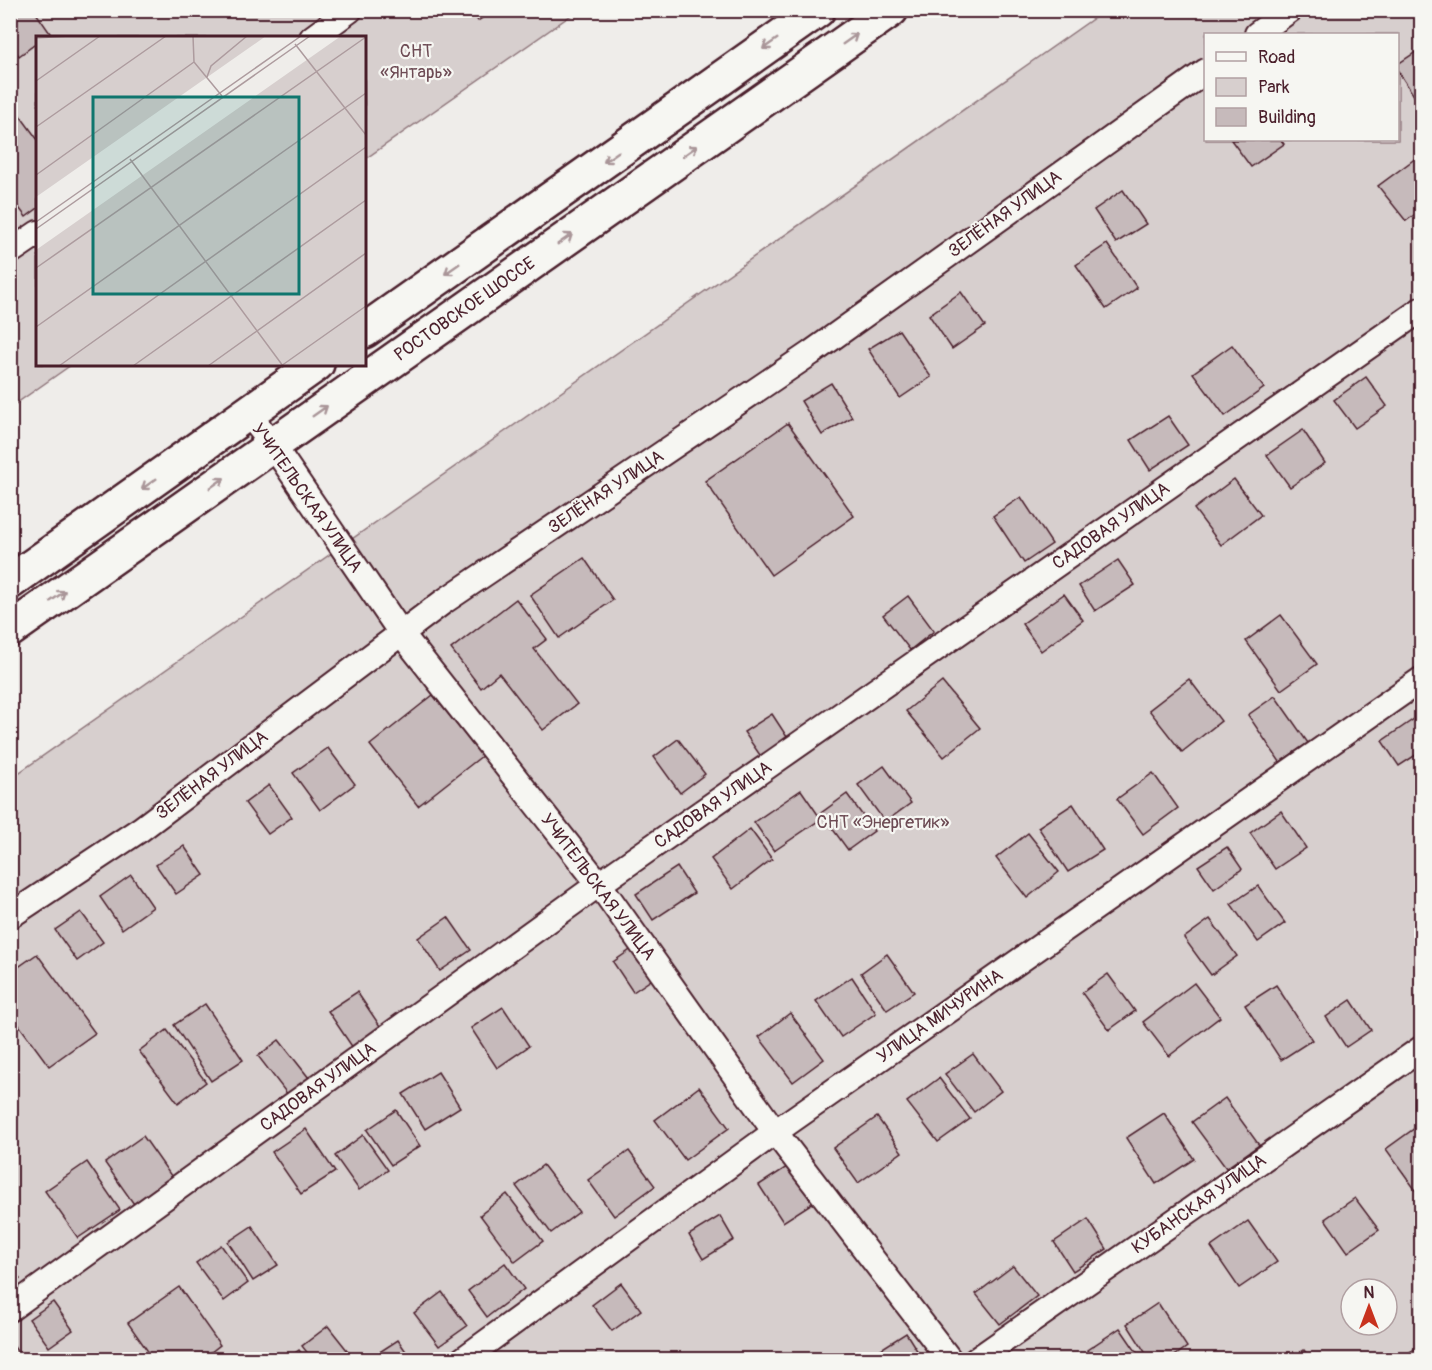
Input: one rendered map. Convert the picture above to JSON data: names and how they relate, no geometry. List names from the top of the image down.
{
  "streets": {
    "highway": ["РОСТОВСКОЕ ШОССЕ"],
    "street": [
      "ЗЕЛЁНАЯ УЛИЦА",
      "УЧИТЕЛЬСКАЯ УЛИЦА",
      "САДОВАЯ УЛИЦА",
      "УЛИЦА МИЧУРИНА",
      "КУБАНСКАЯ УЛИЦА"
    ]
  },
  "crossings": [
    ["ЗЕЛЁНАЯ УЛИЦА", "УЧИТЕЛЬСКАЯ УЛИЦА"],
    ["РОСТОВСКОЕ ШОССЕ", "УЧИТЕЛЬСКАЯ УЛИЦА"],
    ["УЧИТЕЛЬСКАЯ УЛИЦА", "САДОВАЯ УЛИЦА"],
    ["УЧИТЕЛЬСКАЯ УЛИЦА", "УЛИЦА МИЧУРИНА"]
  ],
  "parks": ["СНТ «Янтарь»", "СНТ «Энергетик»"],
  "legend": ["Road", "Park", "Building"],
  "north": "top"
}
